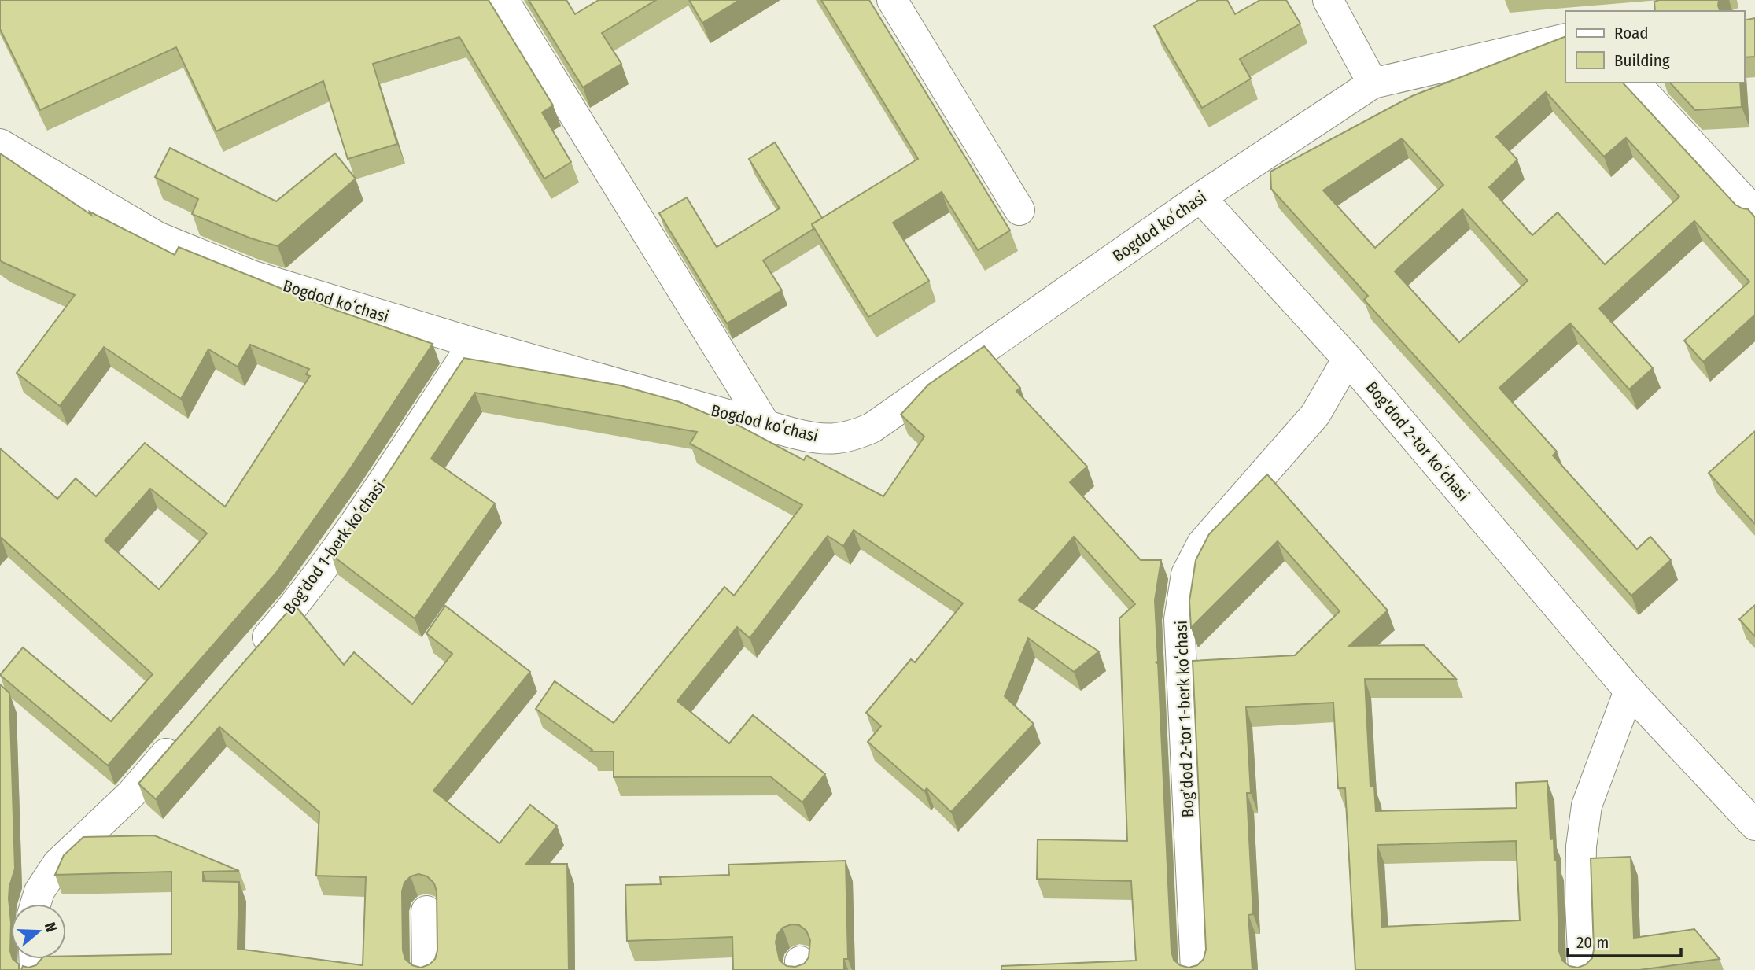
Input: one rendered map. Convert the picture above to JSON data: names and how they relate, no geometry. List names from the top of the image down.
{
  "streets": {
    "street": [
      "Bogdod koʻchasi",
      "Bog'dod 2-tor koʻchasi",
      "Bog'dod 1-berk koʻchasi",
      "Bogʼdod 2-tor 1-berk koʻchasi"
    ]
  },
  "crossings": [
    ["Bogdod koʻchasi", "Bog'dod 2-tor koʻchasi"],
    ["Bogdod koʻchasi", "Bog'dod 1-berk koʻchasi"],
    ["Bog'dod 2-tor koʻchasi", "Bogʼdod 2-tor 1-berk koʻchasi"]
  ],
  "legend": ["Road", "Building"],
  "scale_bar": "20 m",
  "north": "right"
}
